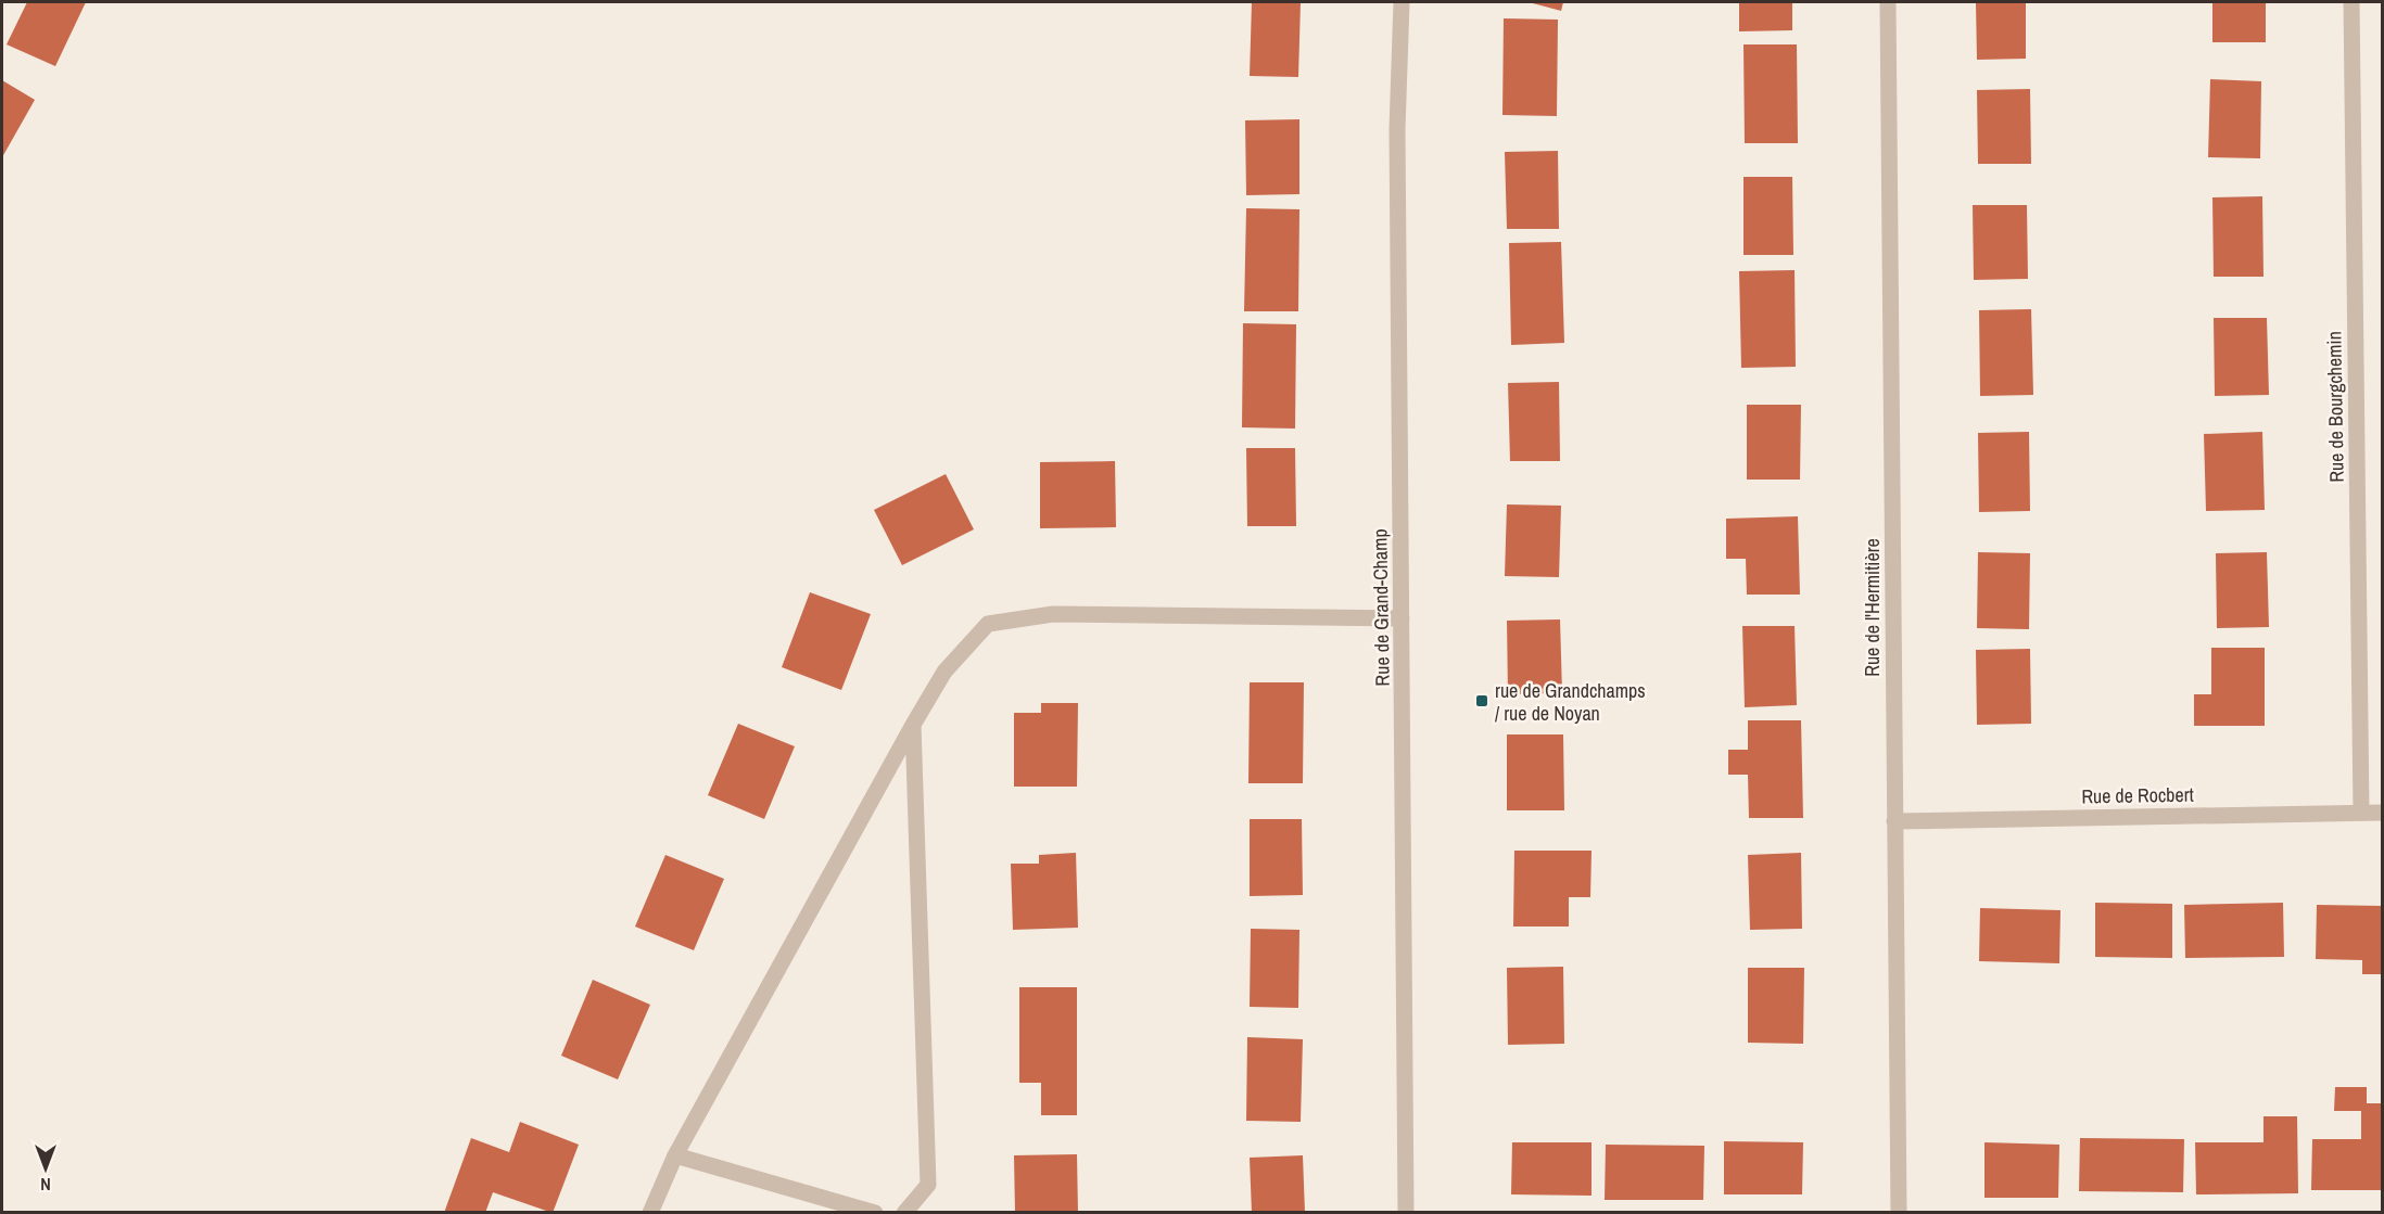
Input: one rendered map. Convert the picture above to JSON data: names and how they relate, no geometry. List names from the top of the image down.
{
  "streets": {
    "street": [
      "Rue de Bourgchemin",
      "Rue de Grand-Champ",
      "Rue de l'Hermitière",
      "Rue de Rocbert"
    ]
  },
  "crossings": [
    ["Rue de Bourgchemin", "Rue de Rocbert"],
    ["Rue de l'Hermitière", "Rue de Rocbert"]
  ],
  "places": {
    "transit": ["rue de Grandchamps / rue de Noyan"]
  },
  "north": "bottom"
}
